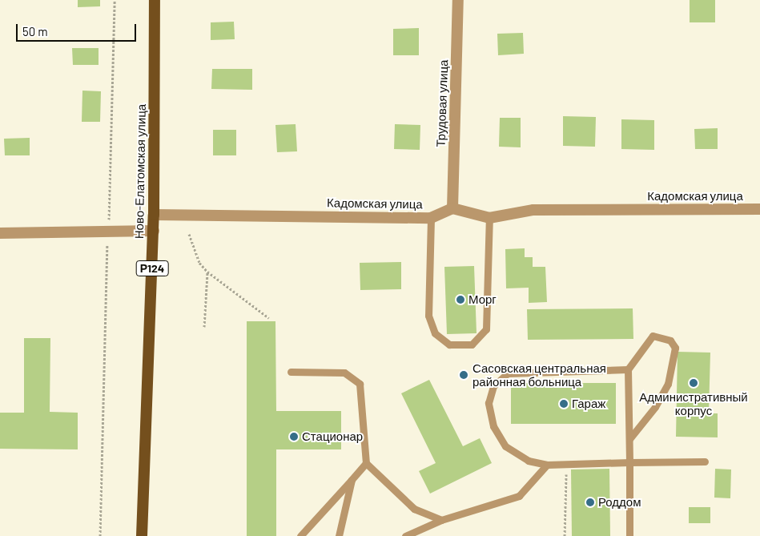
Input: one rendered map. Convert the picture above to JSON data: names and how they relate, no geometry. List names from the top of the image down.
{
  "streets": {
    "main road": ["Ново-Елатомская улица", "Р124"],
    "street": ["Трудовая улица", "Кадомская улица"]
  },
  "crossings": [
    ["Трудовая улица", "Кадомская улица"],
    ["Ново-Елатомская улица", "Кадомская улица"]
  ],
  "places": [
    "Морг",
    "Сасовская центральная районная больница",
    "Административный корпус",
    "Гараж",
    "Стационар",
    "Роддом"
  ],
  "scale_bar": "50 m"
}
